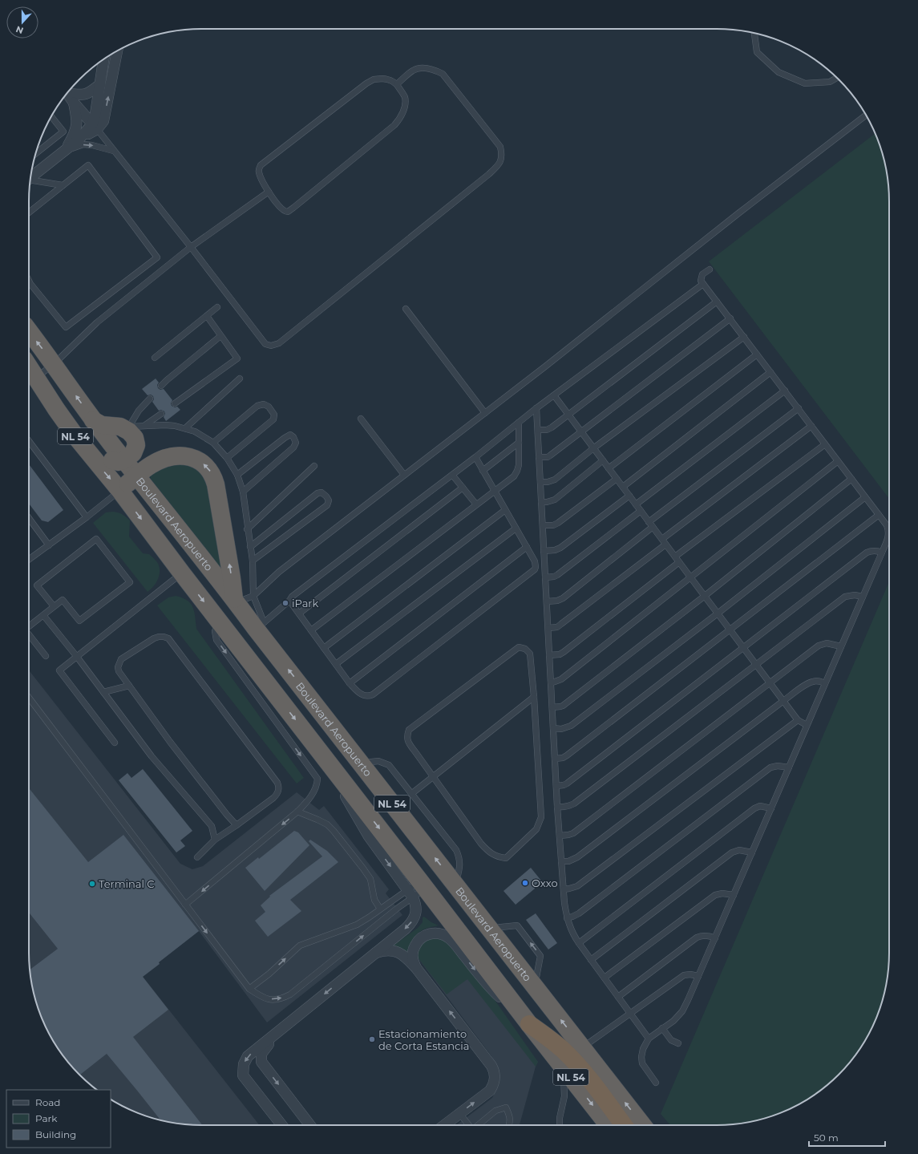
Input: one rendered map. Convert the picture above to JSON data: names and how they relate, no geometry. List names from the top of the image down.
{
  "streets": {
    "highway": ["NL 54", "Boulevard Aeropuerto"]
  },
  "places": [
    "iPark",
    "Oxxo",
    "Terminal C",
    "Estacionamiento de Corta Estancia"
  ],
  "legend": ["Road", "Park", "Building"],
  "scale_bar": "50 m",
  "north": "bottom"
}
